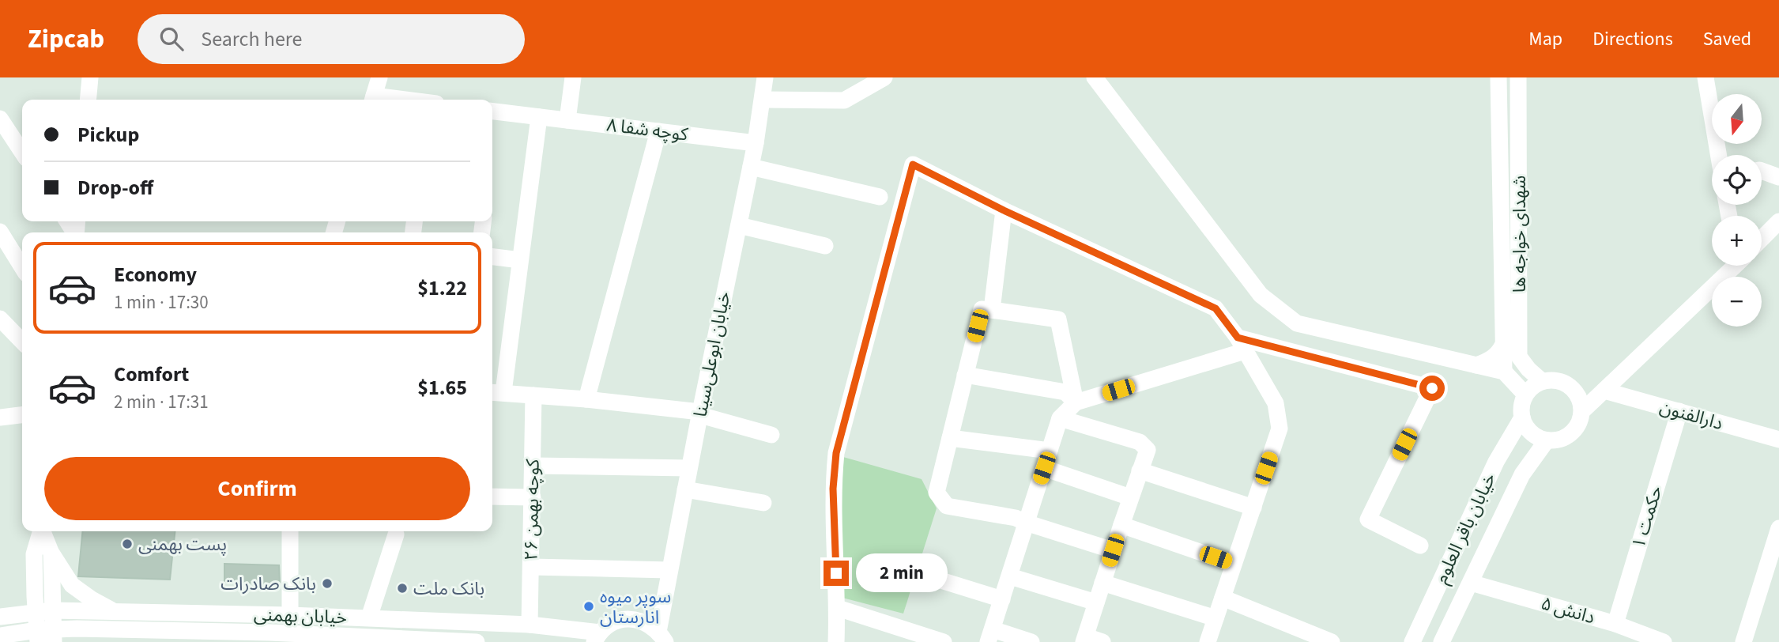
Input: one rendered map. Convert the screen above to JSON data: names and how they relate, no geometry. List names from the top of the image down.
{
  "streets": {
    "street": [
      "کوچه شفا ۸",
      "شهدای خواجه ها",
      "خیابان ابوعلی‌سینا",
      "دارالفنون",
      "کوچه بهمن ۲۶",
      "حکمت ۱",
      "خیابان باقر العلوم",
      "دانش ۵",
      "خیابان بهمنی"
    ]
  },
  "crossings": [
    ["کوچه شفا ۸", "خیابان ابوعلی‌سینا"],
    ["شهدای خواجه ها", "خیابان باقر العلوم"],
    ["دارالفنون", "حکمت ۱"],
    ["کوچه بهمن ۲۶", "خیابان بهمنی"],
    ["حکمت ۱", "دانش ۵"],
    ["خیابان باقر العلوم", "دانش ۵"]
  ],
  "places": [
    "پست بهمنی",
    "بانک صادرات",
    "بانک ملت",
    "سوپر میوه انارستان"
  ],
  "north": "bottom",
  "page": {
    "header": "Zipcab",
    "search": "Search here",
    "nav": ["Map", "Directions", "Saved"],
    "map_buttons": ["+", "−"],
    "banner": ["Pickup", "Drop-off"],
    "list": [
      {
        "name": "Economy",
        "note": "1 min · 17:30",
        "value": "$1.22"
      },
      {
        "name": "Comfort",
        "note": "2 min · 17:31",
        "value": "$1.65"
      }
    ],
    "buttons": "Confirm",
    "bubble": "2 min"
  }
}
